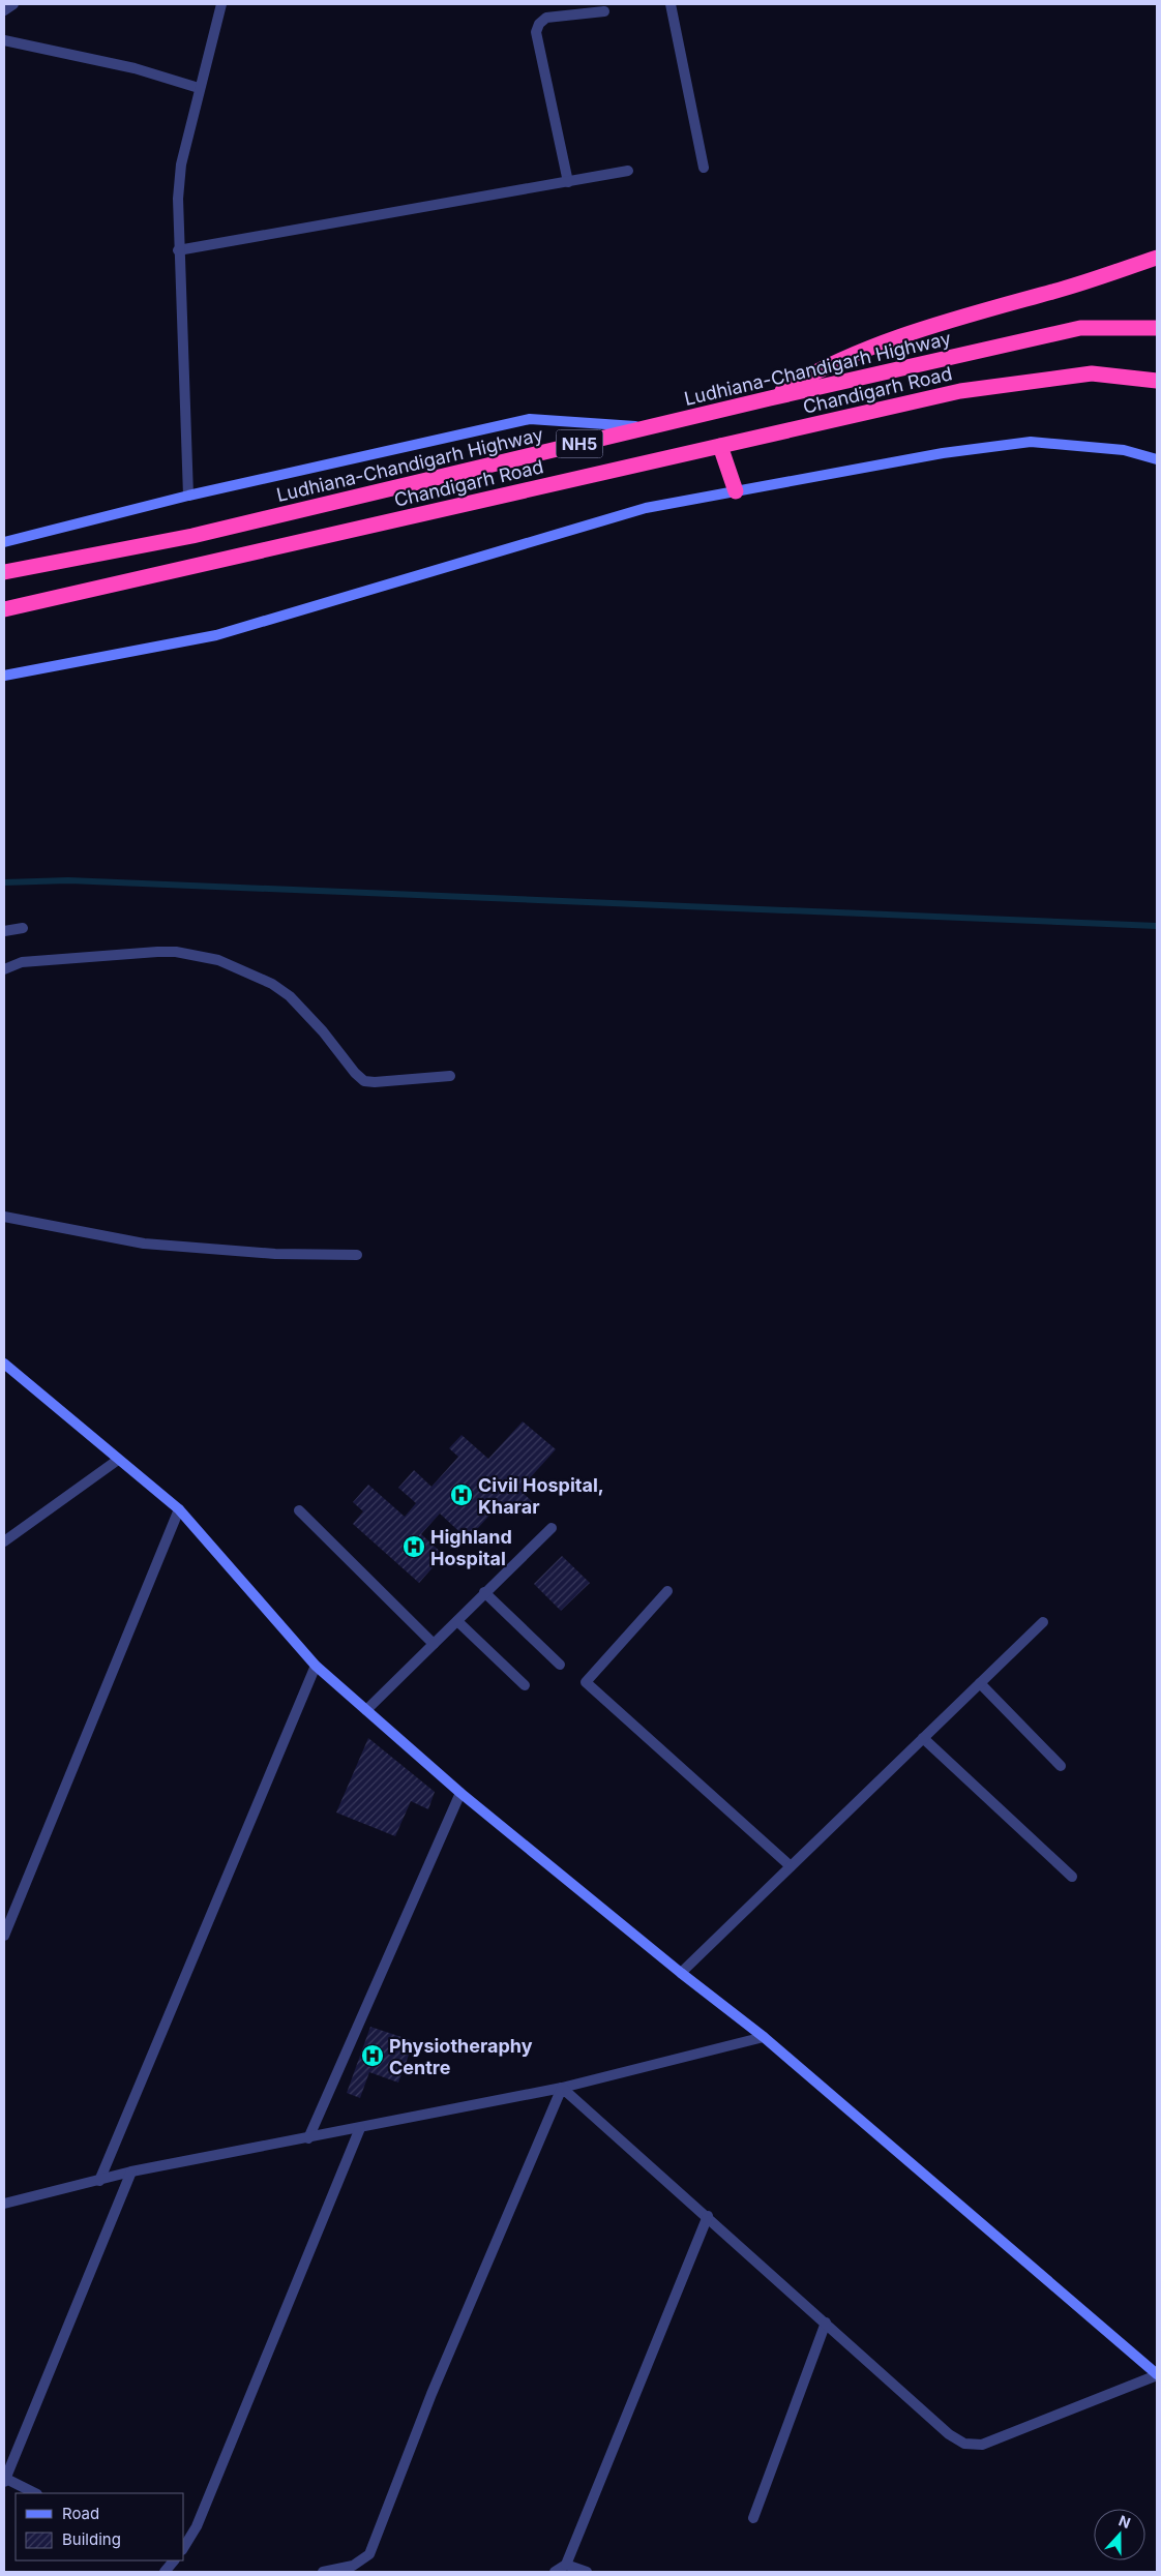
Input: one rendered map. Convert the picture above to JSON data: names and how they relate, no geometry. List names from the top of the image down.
{
  "streets": {
    "highway": ["Ludhiana-Chandigarh Highway", "Chandigarh Road", "NH5"]
  },
  "places": {
    "hospital": ["Civil Hospital, Kharar", "Highland Hospital", "Physiotheraphy Centre"]
  },
  "legend": ["Road", "Building"],
  "north": "top"
}
